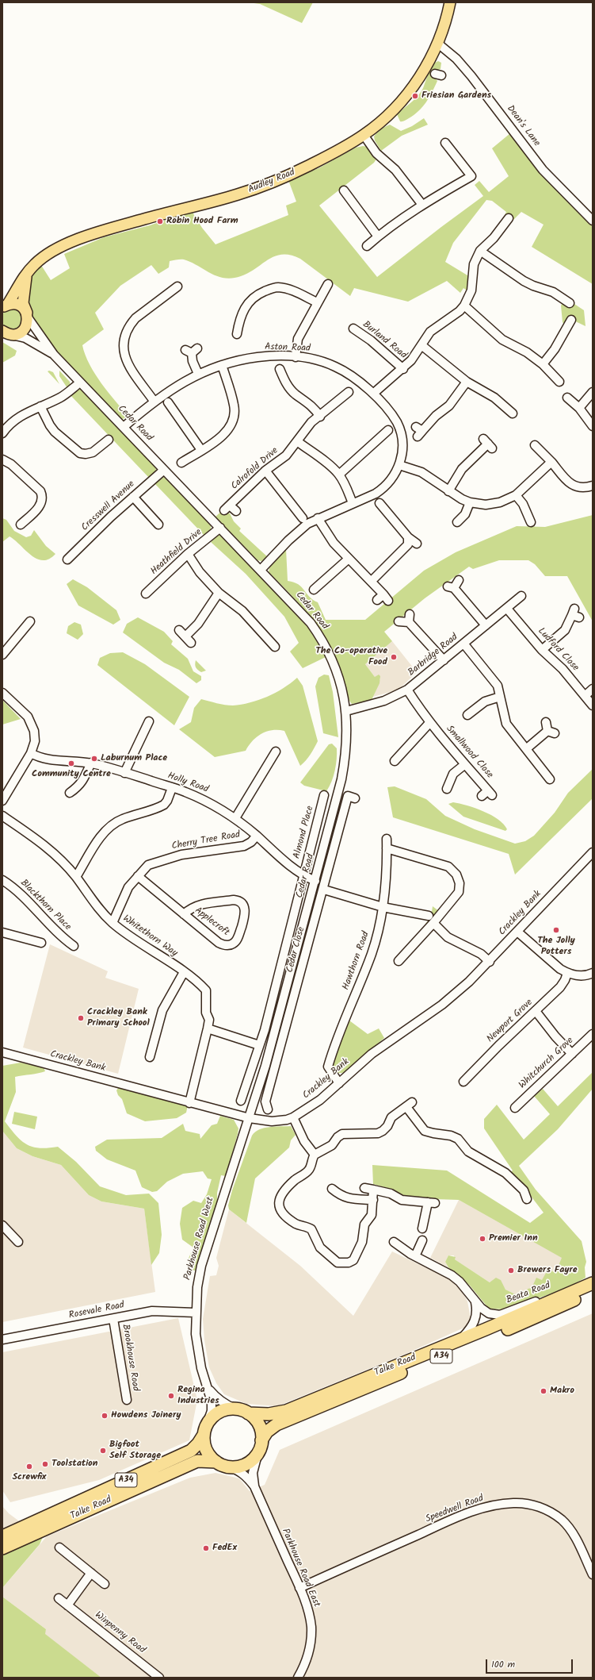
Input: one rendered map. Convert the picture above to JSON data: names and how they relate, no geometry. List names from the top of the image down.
{
  "streets": {
    "highway": ["A34", "Talke Road"],
    "main road": ["Audley Road"],
    "street": [
      "Dean's Lane",
      "Burland Road",
      "Aston Road",
      "Cedar Road",
      "Calrofold Drive",
      "Cresswell Avenue",
      "Heathfield Drive",
      "Ludford Close",
      "Barbridge Road",
      "Smallwood Close",
      "Holly Road",
      "Almond Place",
      "Cherry Tree Road",
      "Blackthorn Place",
      "Crackley Bank",
      "Applecroft",
      "Whitethorn Way",
      "Cedar Close",
      "Hawthorn Road",
      "Newport Grove",
      "Whitchurch Grove",
      "Parkhouse Road West",
      "Beata Road",
      "Rosevale Road",
      "Brookhouse Road",
      "Speedwell Road",
      "Parkhouse Road East",
      "Winpenny Road"
    ]
  },
  "crossings": [
    ["Dean's Lane", "Audley Road"],
    ["Burland Road", "Aston Road"],
    ["Aston Road", "Cedar Road"],
    ["Cedar Road", "Cresswell Avenue"],
    ["Cedar Road", "Heathfield Drive"],
    ["Cedar Road", "Barbridge Road"],
    ["Cedar Road", "Holly Road"],
    ["Cedar Road", "Almond Place"],
    ["Cedar Road", "Crackley Bank"],
    ["Cedar Road", "Parkhouse Road West"],
    ["Ludford Close", "Barbridge Road"],
    ["Barbridge Road", "Smallwood Close"],
    ["Holly Road", "Almond Place"],
    ["Holly Road", "Cherry Tree Road"],
    ["Cherry Tree Road", "Applecroft"],
    ["Cherry Tree Road", "Whitethorn Way"],
    ["Crackley Bank", "Whitethorn Way"],
    ["Crackley Bank", "Hawthorn Road"],
    ["Crackley Bank", "Parkhouse Road West"],
    ["Parkhouse Road West", "Rosevale Road"],
    ["Parkhouse Road West", "A34"],
    ["Parkhouse Road West", "Talke Road"],
    ["Parkhouse Road West", "Parkhouse Road East"],
    ["Beata Road", "Talke Road"],
    ["Rosevale Road", "Brookhouse Road"],
    ["A34", "Talke Road"],
    ["A34", "Parkhouse Road East"],
    ["Talke Road", "Parkhouse Road East"],
    ["Speedwell Road", "Parkhouse Road East"]
  ],
  "places": [
    "Friesian Gardens",
    "Robin Hood Farm",
    "The Co-operative Food",
    "Laburnum Place",
    "Community Centre",
    "The Jolly Potters",
    "Crackley Bank Primary School",
    "Premier Inn",
    "Brewers Fayre",
    "Makro",
    "Regina Industries",
    "Howdens Joinery",
    "Bigfoot Self Storage",
    "Toolstation",
    "Screwfix",
    "FedEx"
  ],
  "scale_bar": "100 m"
}
